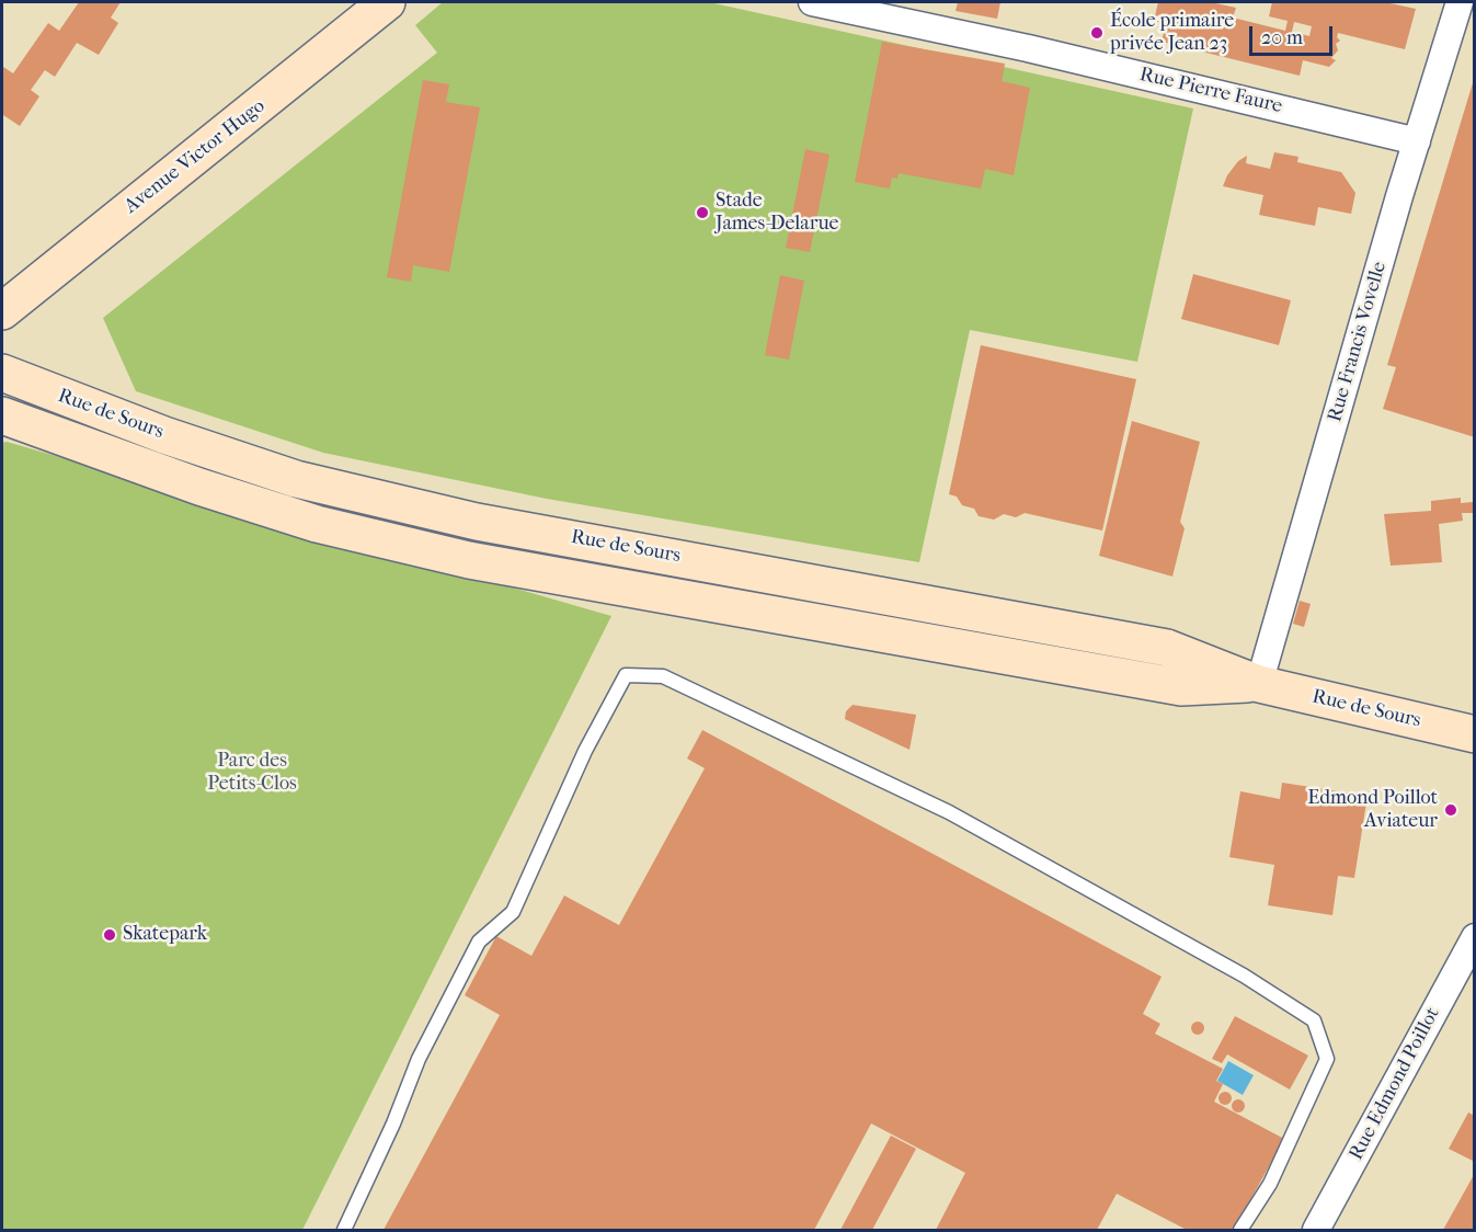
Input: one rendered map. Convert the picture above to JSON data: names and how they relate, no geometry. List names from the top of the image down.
{
  "streets": {
    "main road": ["Avenue Victor Hugo", "Rue de Sours"],
    "street": ["Rue Pierre Faure", "Rue Francis Vovelle", "Rue Edmond Poillot"]
  },
  "crossings": [
    ["Rue Pierre Faure", "Rue Francis Vovelle"],
    ["Rue Francis Vovelle", "Rue de Sours"]
  ],
  "parks": ["Parc des Petits-Clos"],
  "places": [
    "École primaire privée Jean 23",
    "Stade James-Delarue",
    "Edmond Poillot Aviateur",
    "Skatepark"
  ],
  "scale_bar": "20 m"
}
